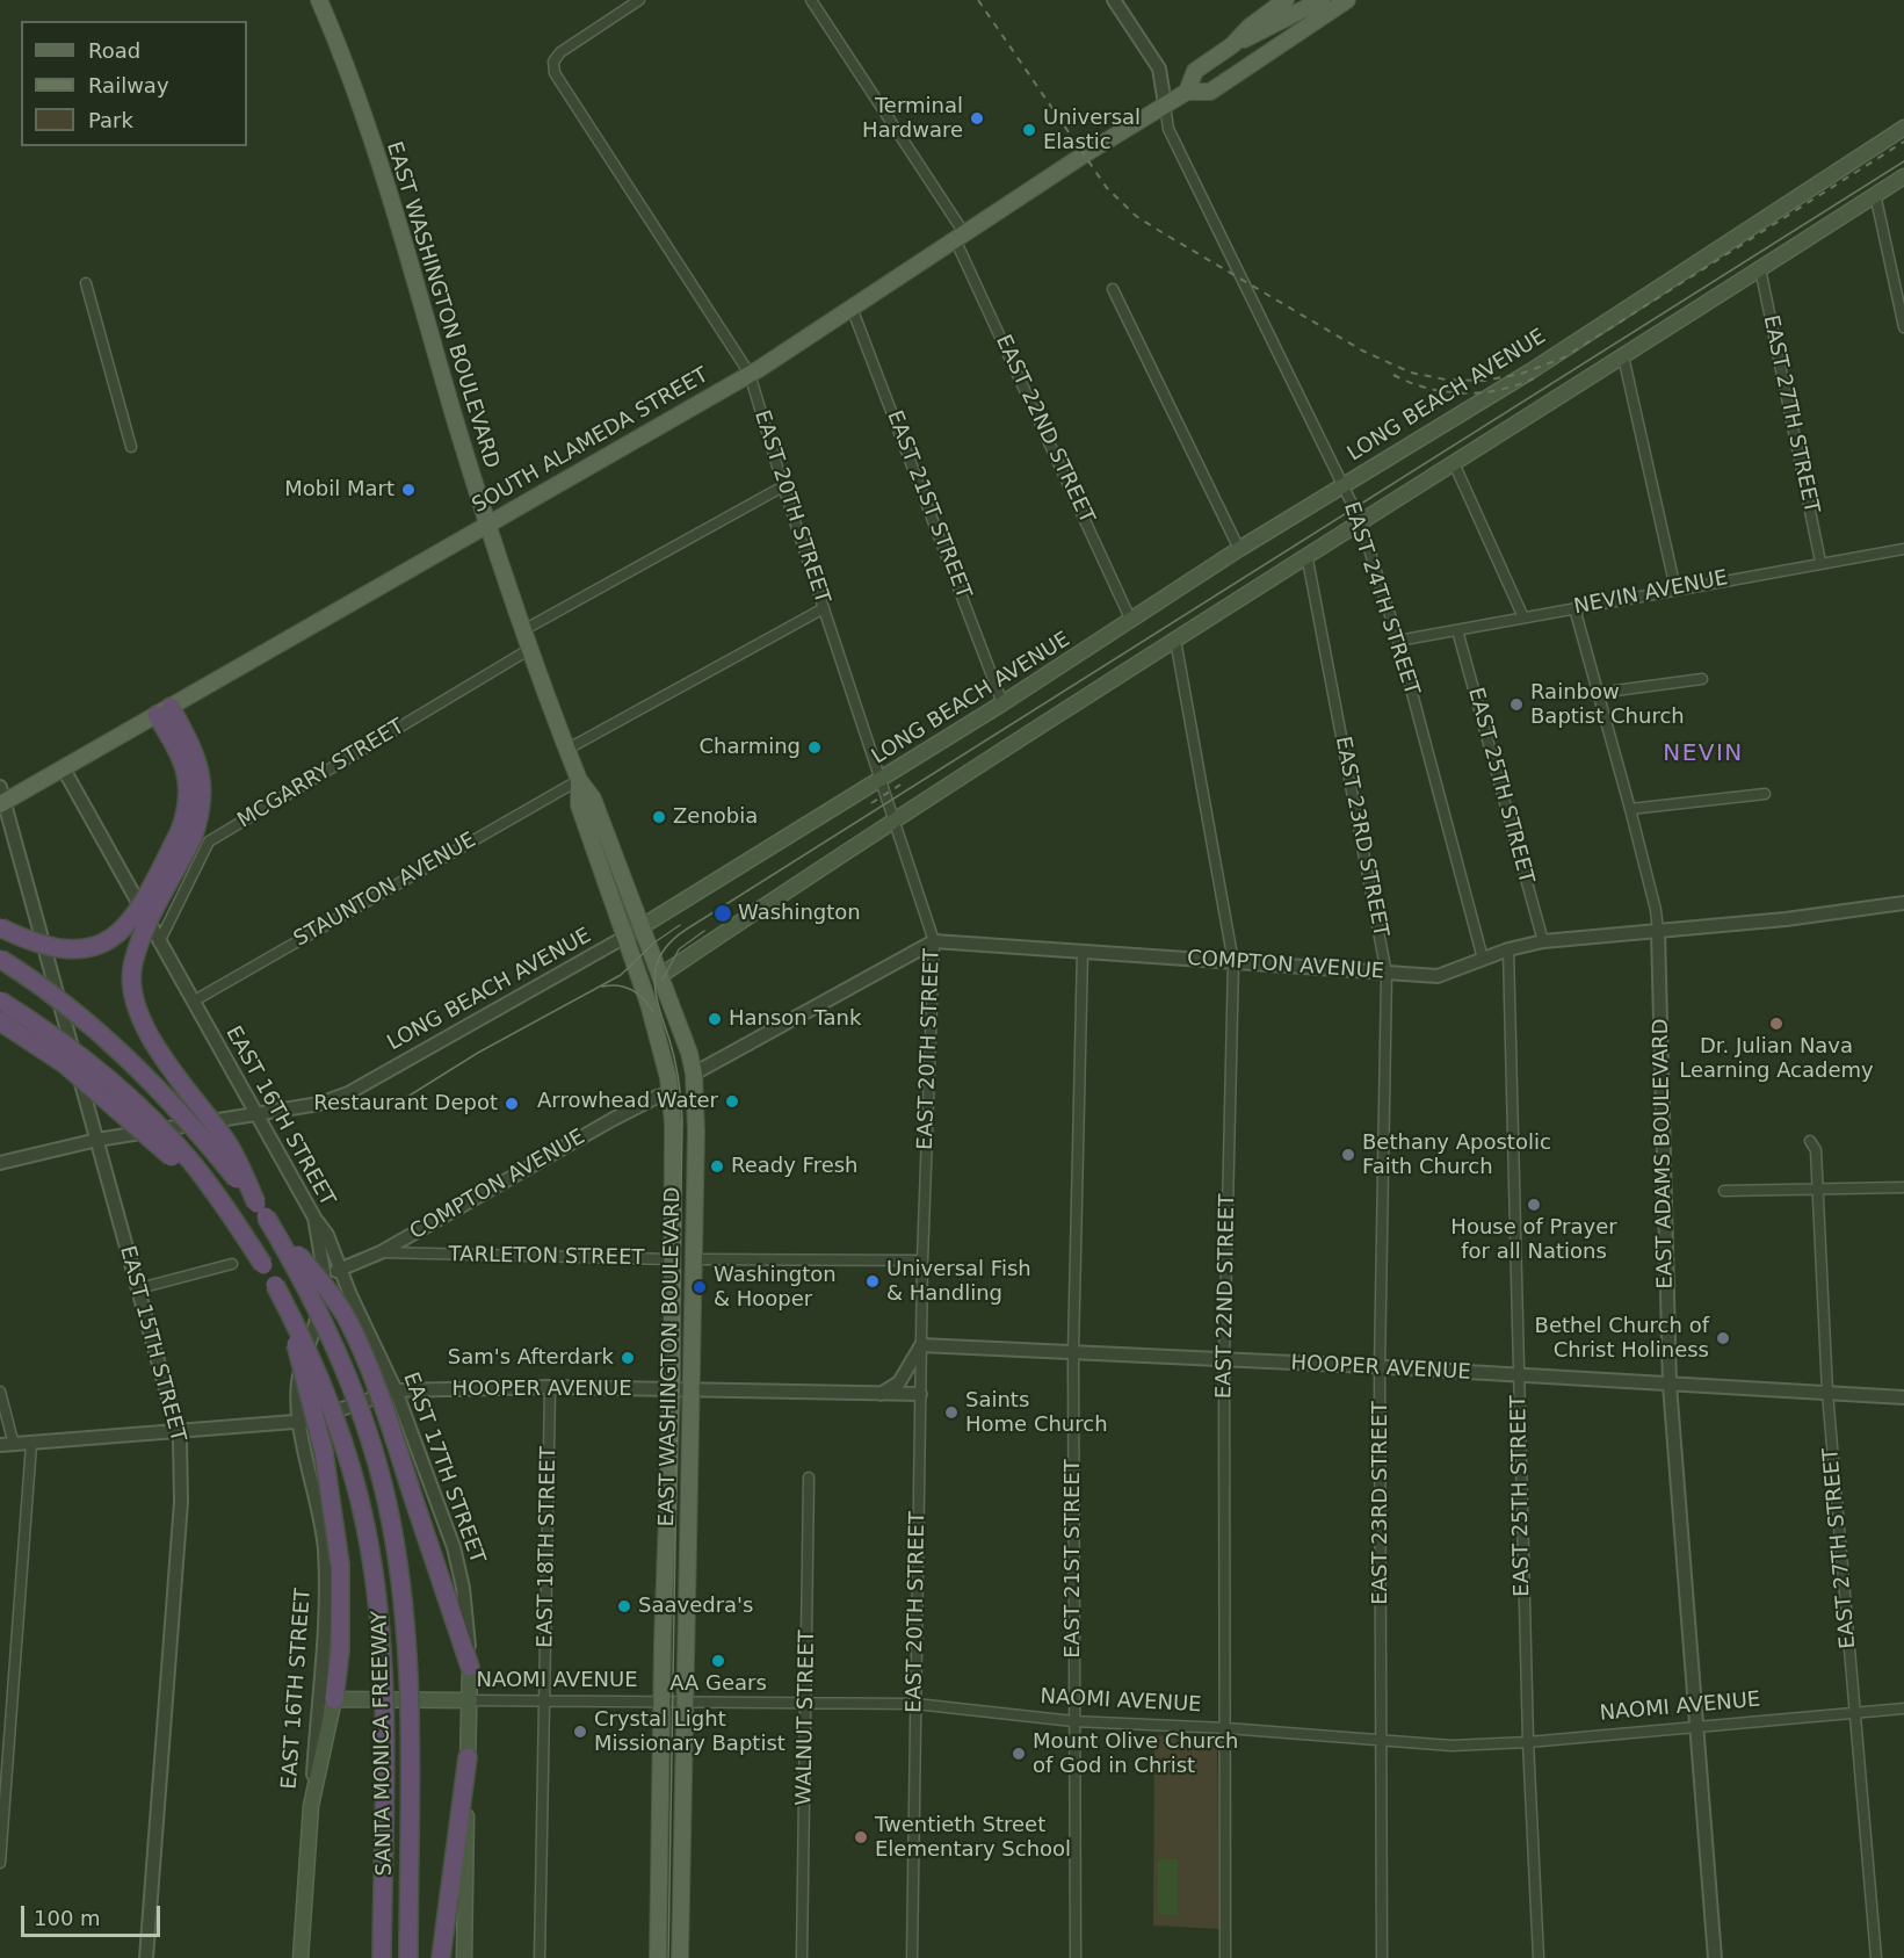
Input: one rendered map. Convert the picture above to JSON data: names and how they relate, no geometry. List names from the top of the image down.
{
  "streets": {
    "highway": ["SANTA MONICA FREEWAY"],
    "main road": [
      "EAST WASHINGTON BOULEVARD",
      "LONG BEACH AVENUE",
      "SOUTH ALAMEDA STREET",
      "EAST 16TH STREET",
      "EAST 17TH STREET",
      "NAOMI AVENUE"
    ],
    "street": [
      "EAST 27TH STREET",
      "EAST 22ND STREET",
      "EAST 21ST STREET",
      "EAST 20TH STREET",
      "NEVIN AVENUE",
      "EAST 24TH STREET",
      "MCGARRY STREET",
      "EAST 25TH STREET",
      "EAST 23RD STREET",
      "STAUNTON AVENUE",
      "COMPTON AVENUE",
      "EAST ADAMS BOULEVARD",
      "TARLETON STREET",
      "EAST 15TH STREET",
      "HOOPER AVENUE",
      "EAST 18TH STREET",
      "WALNUT STREET"
    ]
  },
  "crossings": [
    ["EAST WASHINGTON BOULEVARD", "LONG BEACH AVENUE"],
    ["EAST WASHINGTON BOULEVARD", "SOUTH ALAMEDA STREET"],
    ["EAST WASHINGTON BOULEVARD", "MCGARRY STREET"],
    ["EAST WASHINGTON BOULEVARD", "STAUNTON AVENUE"],
    ["EAST WASHINGTON BOULEVARD", "COMPTON AVENUE"],
    ["EAST WASHINGTON BOULEVARD", "TARLETON STREET"],
    ["EAST WASHINGTON BOULEVARD", "HOOPER AVENUE"],
    ["EAST WASHINGTON BOULEVARD", "NAOMI AVENUE"],
    ["LONG BEACH AVENUE", "EAST 22ND STREET"],
    ["LONG BEACH AVENUE", "EAST 21ST STREET"],
    ["LONG BEACH AVENUE", "EAST 20TH STREET"],
    ["LONG BEACH AVENUE", "EAST 24TH STREET"],
    ["LONG BEACH AVENUE", "EAST 16TH STREET"],
    ["LONG BEACH AVENUE", "EAST 15TH STREET"],
    ["EAST 27TH STREET", "NEVIN AVENUE"],
    ["EAST 27TH STREET", "HOOPER AVENUE"],
    ["EAST 27TH STREET", "NAOMI AVENUE"],
    ["EAST 22ND STREET", "SOUTH ALAMEDA STREET"],
    ["EAST 22ND STREET", "COMPTON AVENUE"],
    ["EAST 22ND STREET", "HOOPER AVENUE"],
    ["EAST 22ND STREET", "NAOMI AVENUE"],
    ["SOUTH ALAMEDA STREET", "EAST 21ST STREET"],
    ["SOUTH ALAMEDA STREET", "EAST 20TH STREET"],
    ["SOUTH ALAMEDA STREET", "EAST 24TH STREET"],
    ["SOUTH ALAMEDA STREET", "EAST 16TH STREET"],
    ["SOUTH ALAMEDA STREET", "EAST 15TH STREET"],
    ["EAST 21ST STREET", "COMPTON AVENUE"],
    ["EAST 21ST STREET", "HOOPER AVENUE"],
    ["EAST 21ST STREET", "NAOMI AVENUE"],
    ["EAST 20TH STREET", "COMPTON AVENUE"],
    ["EAST 20TH STREET", "HOOPER AVENUE"],
    ["EAST 20TH STREET", "NAOMI AVENUE"],
    ["NEVIN AVENUE", "EAST 24TH STREET"],
    ["NEVIN AVENUE", "EAST 25TH STREET"],
    ["NEVIN AVENUE", "EAST ADAMS BOULEVARD"],
    ["EAST 24TH STREET", "COMPTON AVENUE"],
    ["MCGARRY STREET", "EAST 16TH STREET"],
    ["EAST 25TH STREET", "COMPTON AVENUE"],
    ["EAST 25TH STREET", "HOOPER AVENUE"],
    ["EAST 25TH STREET", "NAOMI AVENUE"],
    ["EAST 23RD STREET", "COMPTON AVENUE"],
    ["EAST 23RD STREET", "HOOPER AVENUE"],
    ["EAST 23RD STREET", "NAOMI AVENUE"],
    ["STAUNTON AVENUE", "EAST 16TH STREET"],
    ["COMPTON AVENUE", "EAST 16TH STREET"],
    ["COMPTON AVENUE", "EAST ADAMS BOULEVARD"],
    ["COMPTON AVENUE", "TARLETON STREET"],
    ["COMPTON AVENUE", "EAST 17TH STREET"],
    ["EAST 16TH STREET", "HOOPER AVENUE"],
    ["EAST 16TH STREET", "EAST 17TH STREET"],
    ["EAST 16TH STREET", "NAOMI AVENUE"],
    ["EAST ADAMS BOULEVARD", "HOOPER AVENUE"],
    ["EAST ADAMS BOULEVARD", "NAOMI AVENUE"],
    ["EAST 15TH STREET", "HOOPER AVENUE"],
    ["HOOPER AVENUE", "EAST 17TH STREET"],
    ["HOOPER AVENUE", "EAST 18TH STREET"],
    ["EAST 17TH STREET", "NAOMI AVENUE"],
    ["EAST 18TH STREET", "NAOMI AVENUE"],
    ["NAOMI AVENUE", "WALNUT STREET"]
  ],
  "districts": ["NEVIN"],
  "places": [
    "Terminal Hardware",
    "Universal Elastic",
    "Mobil Mart",
    "Rainbow Baptist Church",
    "Charming",
    "Zenobia",
    "Washington",
    "Hanson Tank",
    "Dr. Julian Nava Learning Academy",
    "Arrowhead Water",
    "Restaurant Depot",
    "Bethany Apostolic Faith Church",
    "Ready Fresh",
    "House of Prayer for all Nations",
    "Universal Fish & Handling",
    "Washington & Hooper",
    "Bethel Church of Christ Holiness",
    "Sam's Afterdark",
    "Saints Home Church",
    "Saavedra's",
    "AA Gears",
    "Crystal Light Missionary Baptist",
    "Mount Olive Church of God in Christ",
    "Twentieth Street Elementary School"
  ],
  "legend": ["Road", "Railway", "Park"],
  "scale_bar": "100 m"
}
